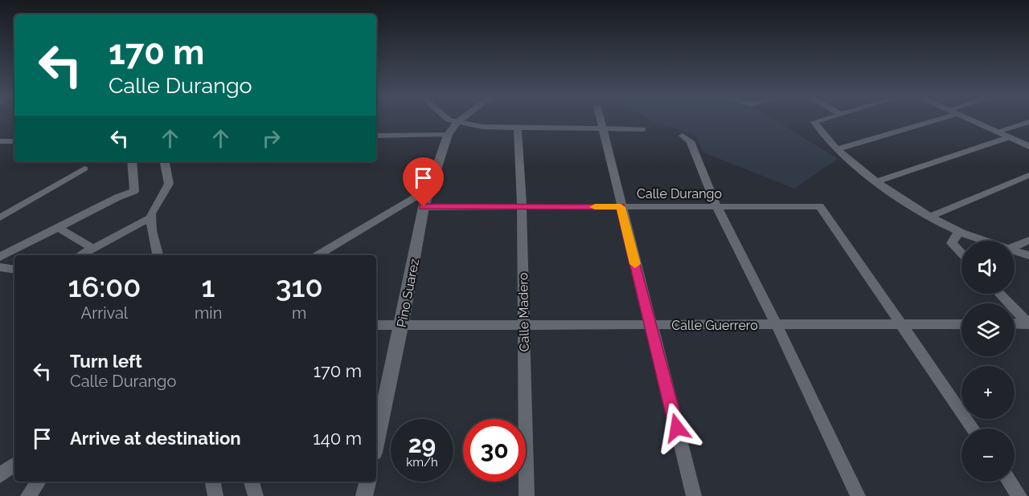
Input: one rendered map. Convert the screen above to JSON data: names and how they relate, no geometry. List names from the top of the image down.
{
  "streets": {
    "street": [
      "Calle Durango",
      "Pino Suarez",
      "Calle Madero",
      "Calle Guerrero"
    ]
  },
  "crossings": [
    ["Calle Durango", "Pino Suarez"],
    ["Calle Durango", "Calle Madero"],
    ["Calle Durango", "Calle Guerrero"],
    ["Pino Suarez", "Calle Guerrero"],
    ["Calle Madero", "Calle Guerrero"]
  ],
  "page": {
    "turn": ["170 m", "Calle Durango"],
    "map_buttons": ["+", "−"],
    "eta": [
      "16:00",
      "Arrival",
      "1",
      "min",
      "310",
      "m"
    ],
    "list": [
      {
        "name": "Turn left",
        "note": "Calle Durango",
        "value": "170 m"
      },
      {
        "name": "Arrive at destination",
        "value": "140 m"
      }
    ],
    "speed": "29 km/h",
    "limit": "30"
  }
}
